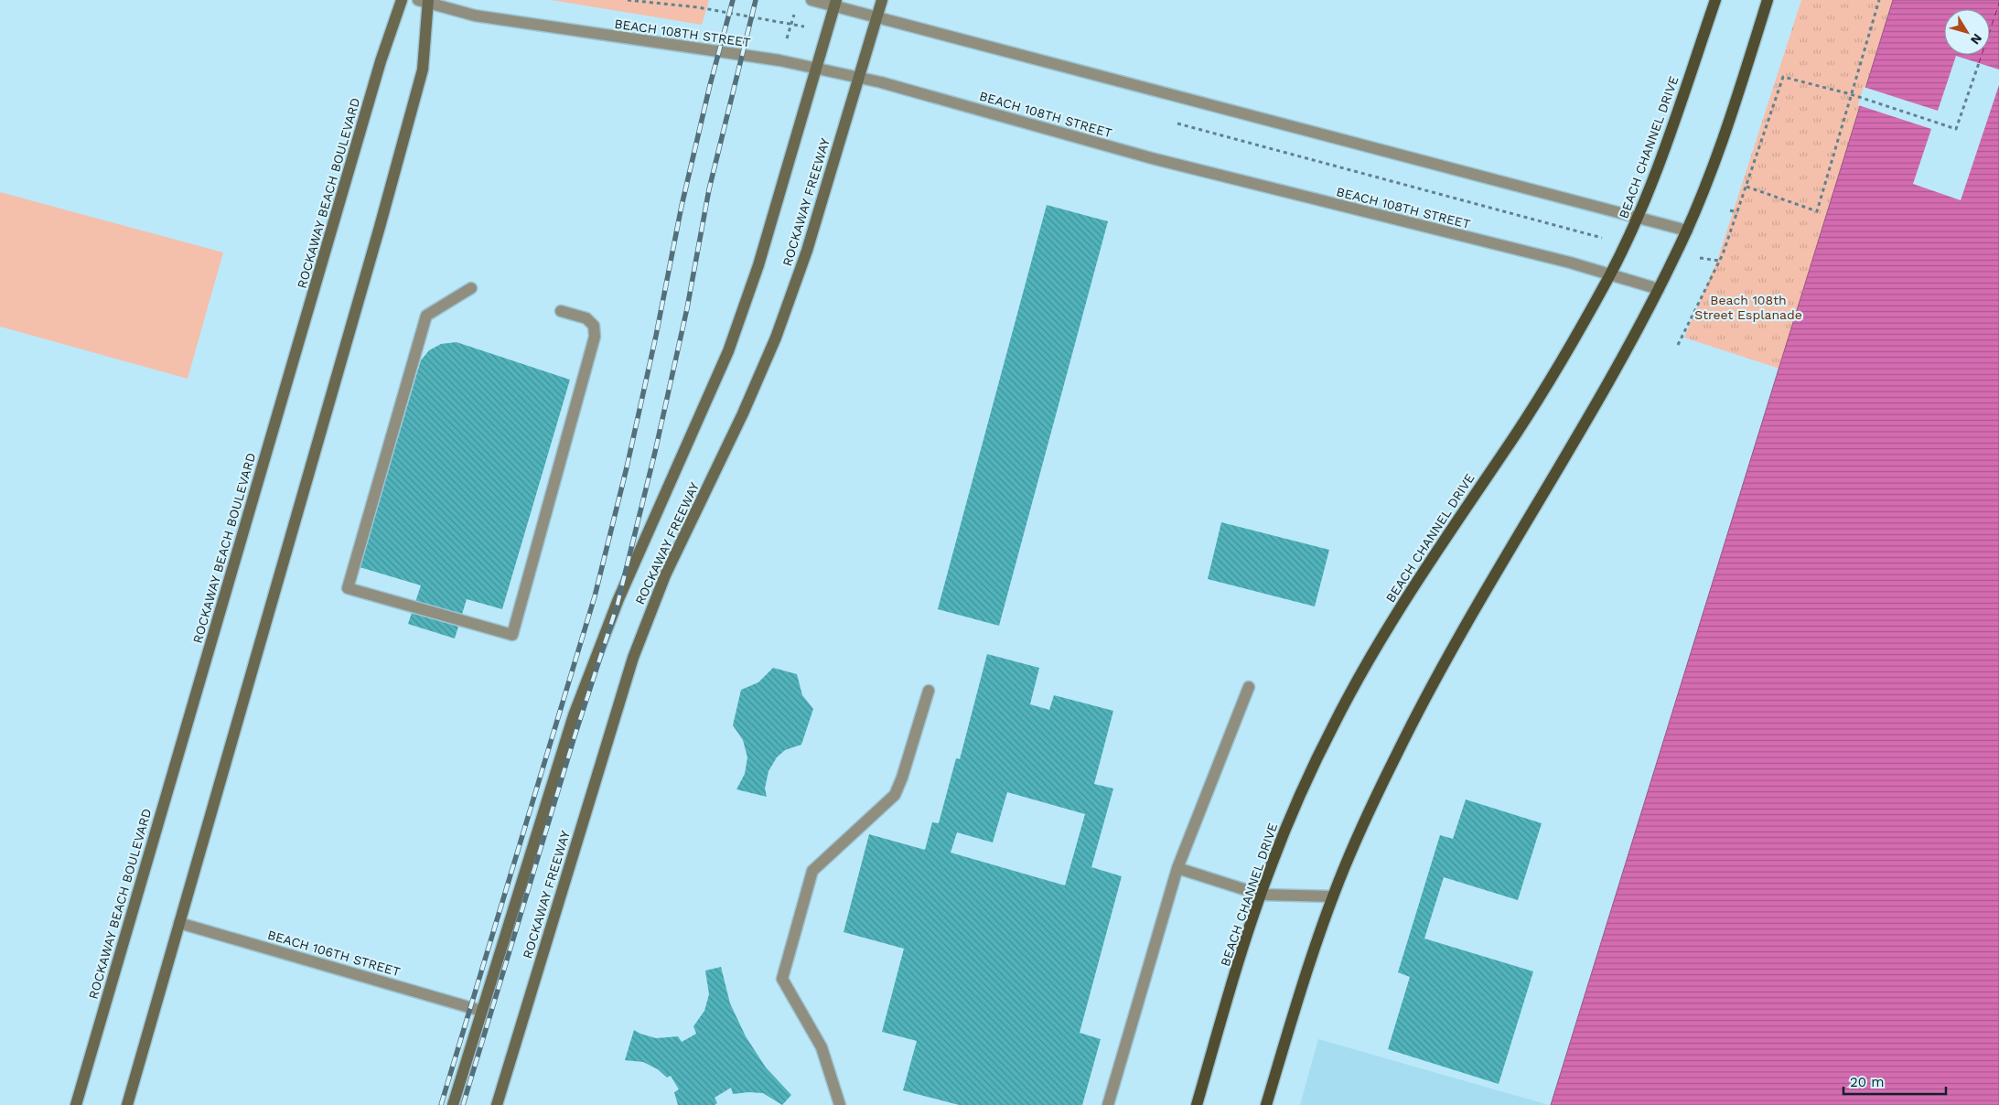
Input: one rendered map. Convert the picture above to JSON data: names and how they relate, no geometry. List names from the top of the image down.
{
  "streets": {
    "main road": ["BEACH CHANNEL DRIVE"],
    "street": [
      "BEACH 108TH STREET",
      "ROCKAWAY BEACH BOULEVARD",
      "ROCKAWAY FREEWAY",
      "BEACH 106TH STREET"
    ]
  },
  "crossings": [
    ["BEACH 108TH STREET", "BEACH CHANNEL DRIVE"],
    ["BEACH 108TH STREET", "ROCKAWAY FREEWAY"],
    ["ROCKAWAY FREEWAY", "BEACH 106TH STREET"]
  ],
  "parks": ["Beach 108th Street Esplanade"],
  "scale_bar": "20 m",
  "north": "bottom right"
}
